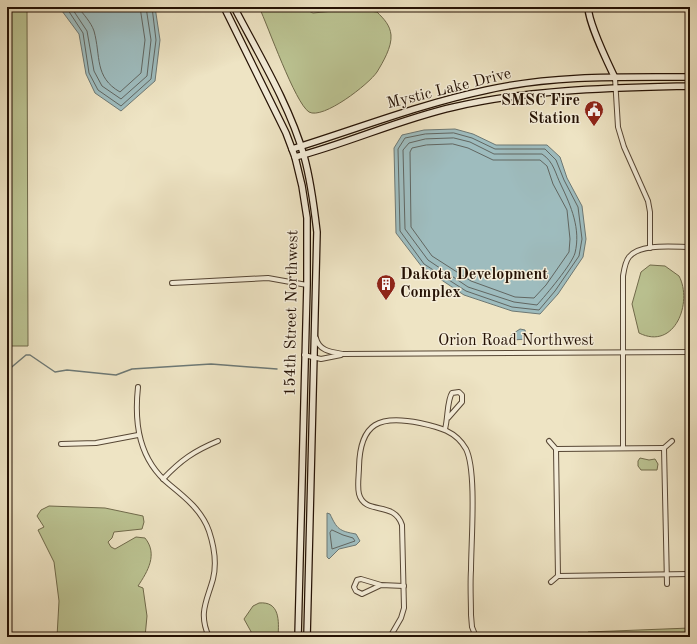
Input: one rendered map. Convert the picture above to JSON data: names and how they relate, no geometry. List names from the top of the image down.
{
  "streets": {
    "street": ["Mystic Lake Drive", "154th Street Northwest", "Orion Road Northwest"]
  },
  "crossings": [
    ["Mystic Lake Drive", "154th Street Northwest"],
    ["154th Street Northwest", "Orion Road Northwest"]
  ],
  "places": {
    "public building": ["SMSC Fire Station"],
    "building": ["Dakota Development Complex"]
  }
}
